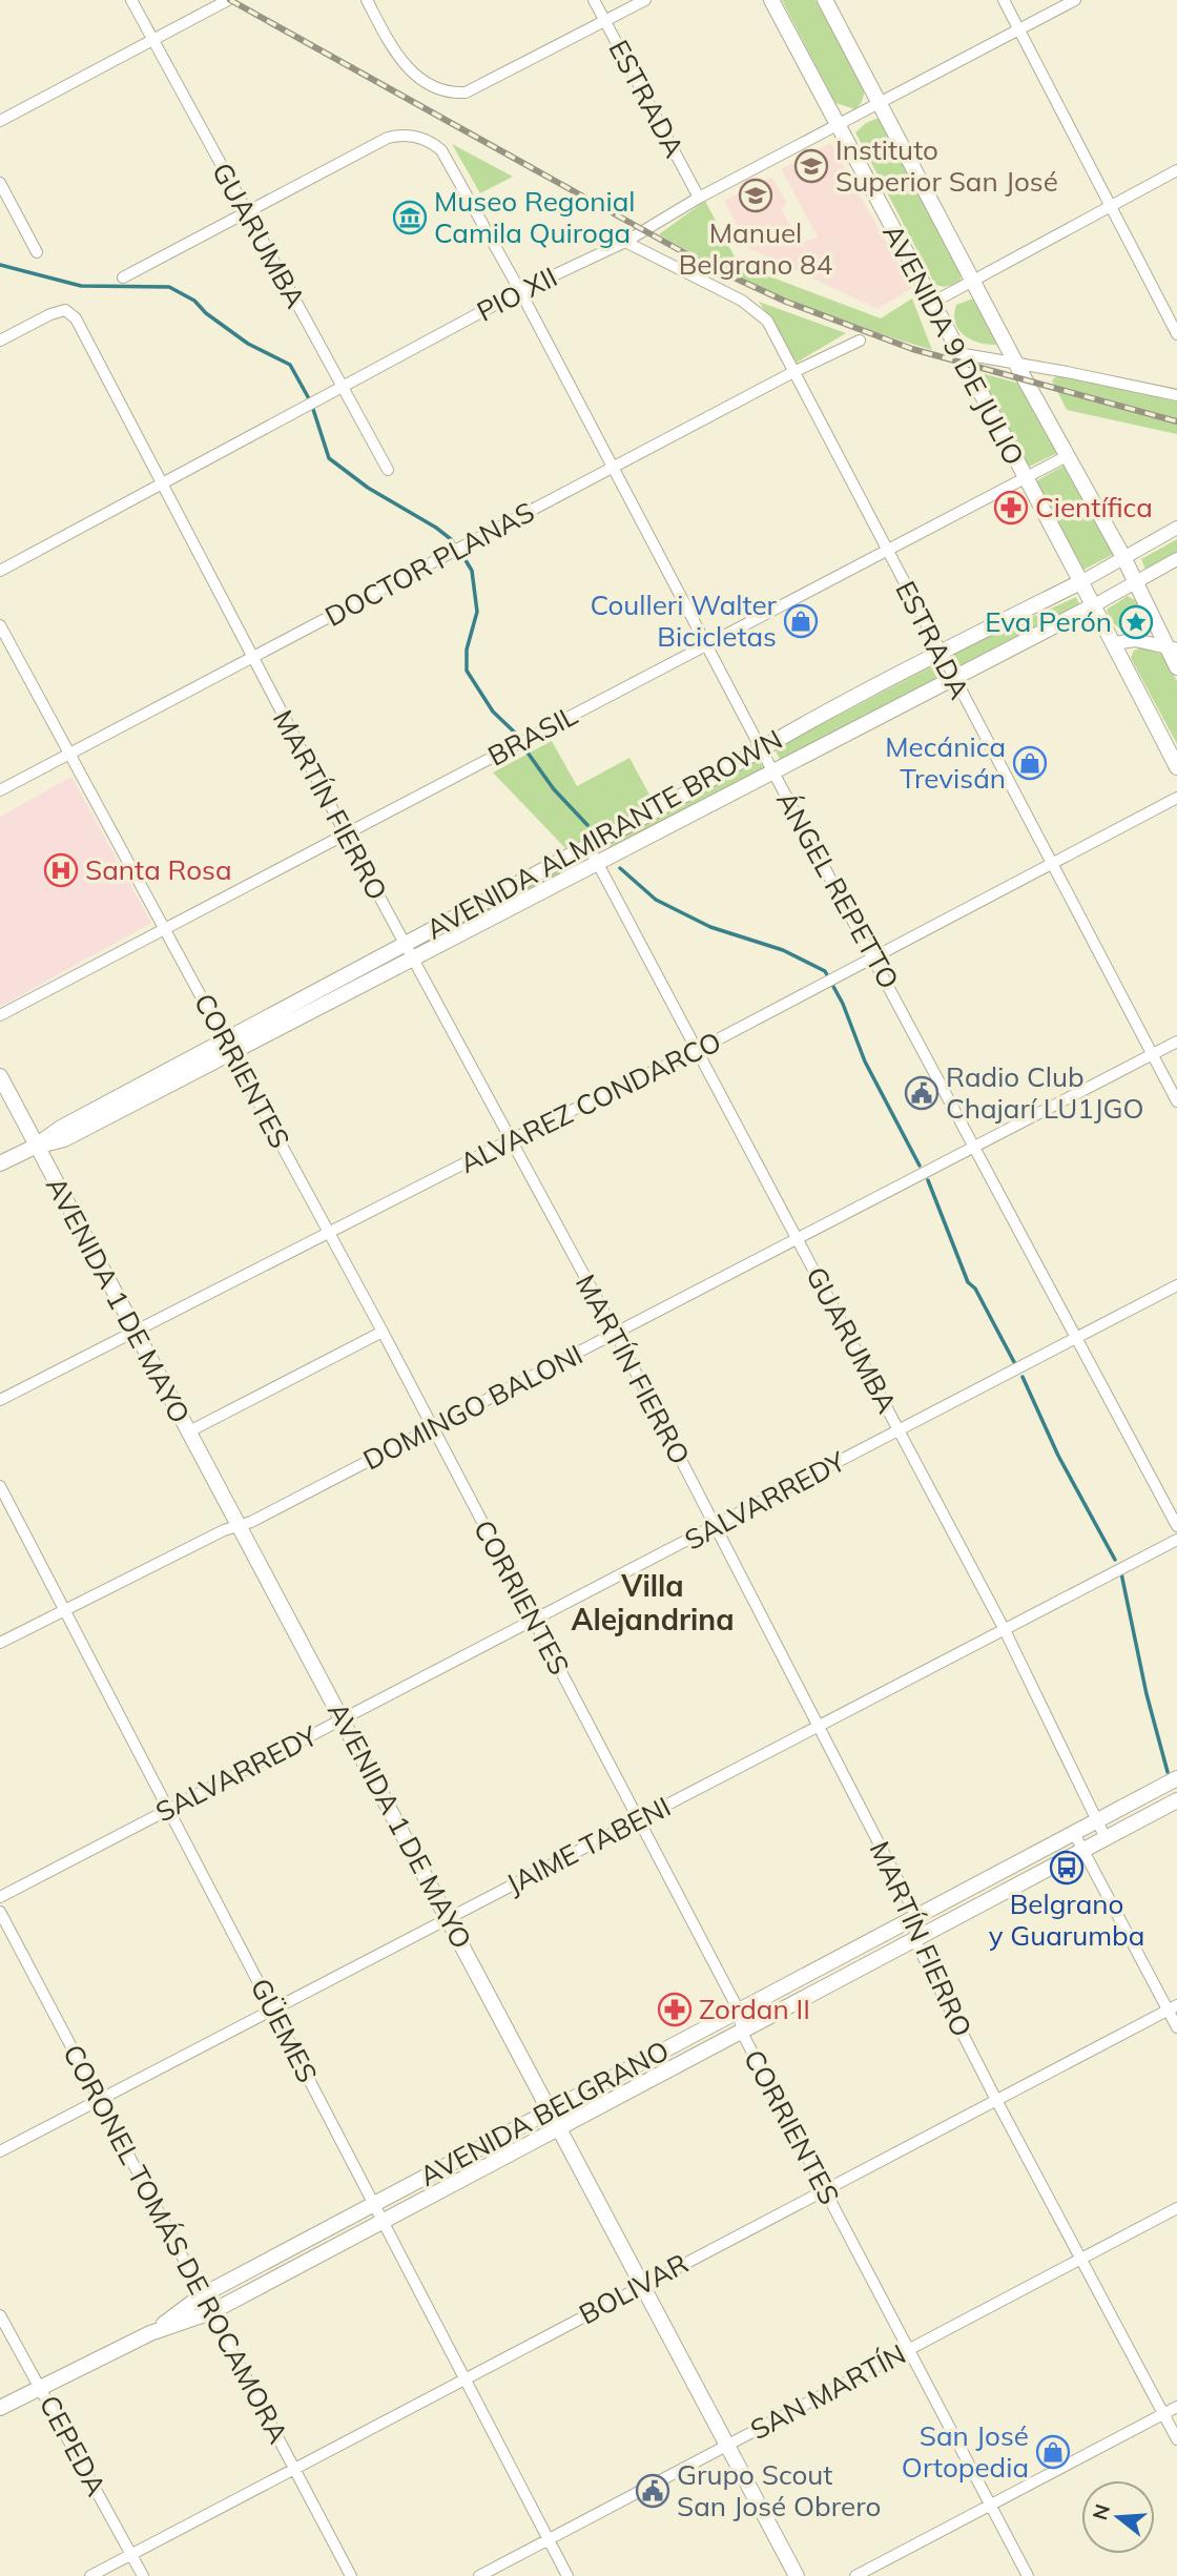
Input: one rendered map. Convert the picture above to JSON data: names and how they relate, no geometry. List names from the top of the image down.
{
  "streets": {
    "main road": [
      "AVENIDA 9 DE JULIO",
      "AVENIDA ALMIRANTE BROWN",
      "AVENIDA 1 DE MAYO",
      "AVENIDA BELGRANO"
    ],
    "street": [
      "ESTRADA",
      "GUARUMBA",
      "PIO XII",
      "DOCTOR PLANAS",
      "BRASIL",
      "MARTÍN FIERRO",
      "ÁNGEL REPETTO",
      "CORRIENTES",
      "ALVAREZ CONDARCO",
      "DOMINGO BALONI",
      "SALVARREDY",
      "JAIME TABENI",
      "GÜEMES",
      "CORONEL TOMÁS DE ROCAMORA",
      "BOLIVAR",
      "SAN MARTÍN",
      "CEPEDA"
    ]
  },
  "crossings": [
    ["ESTRADA", "PIO XII"],
    ["ESTRADA", "DOCTOR PLANAS"],
    ["ESTRADA", "BRASIL"],
    ["ESTRADA", "AVENIDA ALMIRANTE BROWN"],
    ["ESTRADA", "ALVAREZ CONDARCO"],
    ["ESTRADA", "DOMINGO BALONI"],
    ["GUARUMBA", "PIO XII"],
    ["GUARUMBA", "AVENIDA ALMIRANTE BROWN"],
    ["GUARUMBA", "ÁNGEL REPETTO"],
    ["GUARUMBA", "ALVAREZ CONDARCO"],
    ["GUARUMBA", "DOMINGO BALONI"],
    ["GUARUMBA", "SALVARREDY"],
    ["GUARUMBA", "JAIME TABENI"],
    ["GUARUMBA", "AVENIDA BELGRANO"],
    ["PIO XII", "AVENIDA 9 DE JULIO"],
    ["PIO XII", "MARTÍN FIERRO"],
    ["PIO XII", "ÁNGEL REPETTO"],
    ["AVENIDA 9 DE JULIO", "BRASIL"],
    ["AVENIDA 9 DE JULIO", "AVENIDA ALMIRANTE BROWN"],
    ["DOCTOR PLANAS", "MARTÍN FIERRO"],
    ["DOCTOR PLANAS", "ÁNGEL REPETTO"],
    ["DOCTOR PLANAS", "CORRIENTES"],
    ["BRASIL", "MARTÍN FIERRO"],
    ["BRASIL", "ÁNGEL REPETTO"],
    ["BRASIL", "CORRIENTES"],
    ["MARTÍN FIERRO", "AVENIDA ALMIRANTE BROWN"],
    ["MARTÍN FIERRO", "ALVAREZ CONDARCO"],
    ["MARTÍN FIERRO", "DOMINGO BALONI"],
    ["MARTÍN FIERRO", "SALVARREDY"],
    ["MARTÍN FIERRO", "JAIME TABENI"],
    ["MARTÍN FIERRO", "AVENIDA BELGRANO"],
    ["MARTÍN FIERRO", "BOLIVAR"],
    ["MARTÍN FIERRO", "SAN MARTÍN"],
    ["AVENIDA ALMIRANTE BROWN", "ÁNGEL REPETTO"],
    ["AVENIDA ALMIRANTE BROWN", "CORRIENTES"],
    ["AVENIDA ALMIRANTE BROWN", "AVENIDA 1 DE MAYO"],
    ["ÁNGEL REPETTO", "ALVAREZ CONDARCO"],
    ["ÁNGEL REPETTO", "DOMINGO BALONI"],
    ["ÁNGEL REPETTO", "SALVARREDY"],
    ["CORRIENTES", "ALVAREZ CONDARCO"],
    ["CORRIENTES", "DOMINGO BALONI"],
    ["CORRIENTES", "SALVARREDY"],
    ["CORRIENTES", "JAIME TABENI"],
    ["CORRIENTES", "AVENIDA BELGRANO"],
    ["CORRIENTES", "BOLIVAR"],
    ["CORRIENTES", "SAN MARTÍN"],
    ["ALVAREZ CONDARCO", "AVENIDA 1 DE MAYO"],
    ["AVENIDA 1 DE MAYO", "DOMINGO BALONI"],
    ["AVENIDA 1 DE MAYO", "SALVARREDY"],
    ["AVENIDA 1 DE MAYO", "JAIME TABENI"],
    ["AVENIDA 1 DE MAYO", "AVENIDA BELGRANO"],
    ["AVENIDA 1 DE MAYO", "BOLIVAR"],
    ["AVENIDA 1 DE MAYO", "SAN MARTÍN"],
    ["DOMINGO BALONI", "GÜEMES"],
    ["SALVARREDY", "GÜEMES"],
    ["JAIME TABENI", "GÜEMES"],
    ["JAIME TABENI", "CORONEL TOMÁS DE ROCAMORA"],
    ["GÜEMES", "AVENIDA BELGRANO"],
    ["GÜEMES", "BOLIVAR"],
    ["GÜEMES", "SAN MARTÍN"],
    ["AVENIDA BELGRANO", "CORONEL TOMÁS DE ROCAMORA"],
    ["AVENIDA BELGRANO", "CEPEDA"],
    ["CORONEL TOMÁS DE ROCAMORA", "BOLIVAR"],
    ["BOLIVAR", "CEPEDA"]
  ],
  "districts": ["Villa Alejandrina"],
  "places": {
    "school or university": ["Instituto Superior San José", "Manuel Belgrano 84"],
    "museum": ["Museo Regonial Camila Quiroga"],
    "pharmacy": ["Científica", "Zordan II"],
    "shop": ["Coulleri Walter Bicicletas", "Mecánica Trevisán", "San José Ortopedia"],
    "place": ["Eva Perón"],
    "hospital": ["Santa Rosa"],
    "public building": ["Radio Club Chajarí LU1JGO", "Grupo Scout San José Obrero"],
    "bus stop": ["Belgrano y Guarumba"]
  },
  "north": "left"
}
